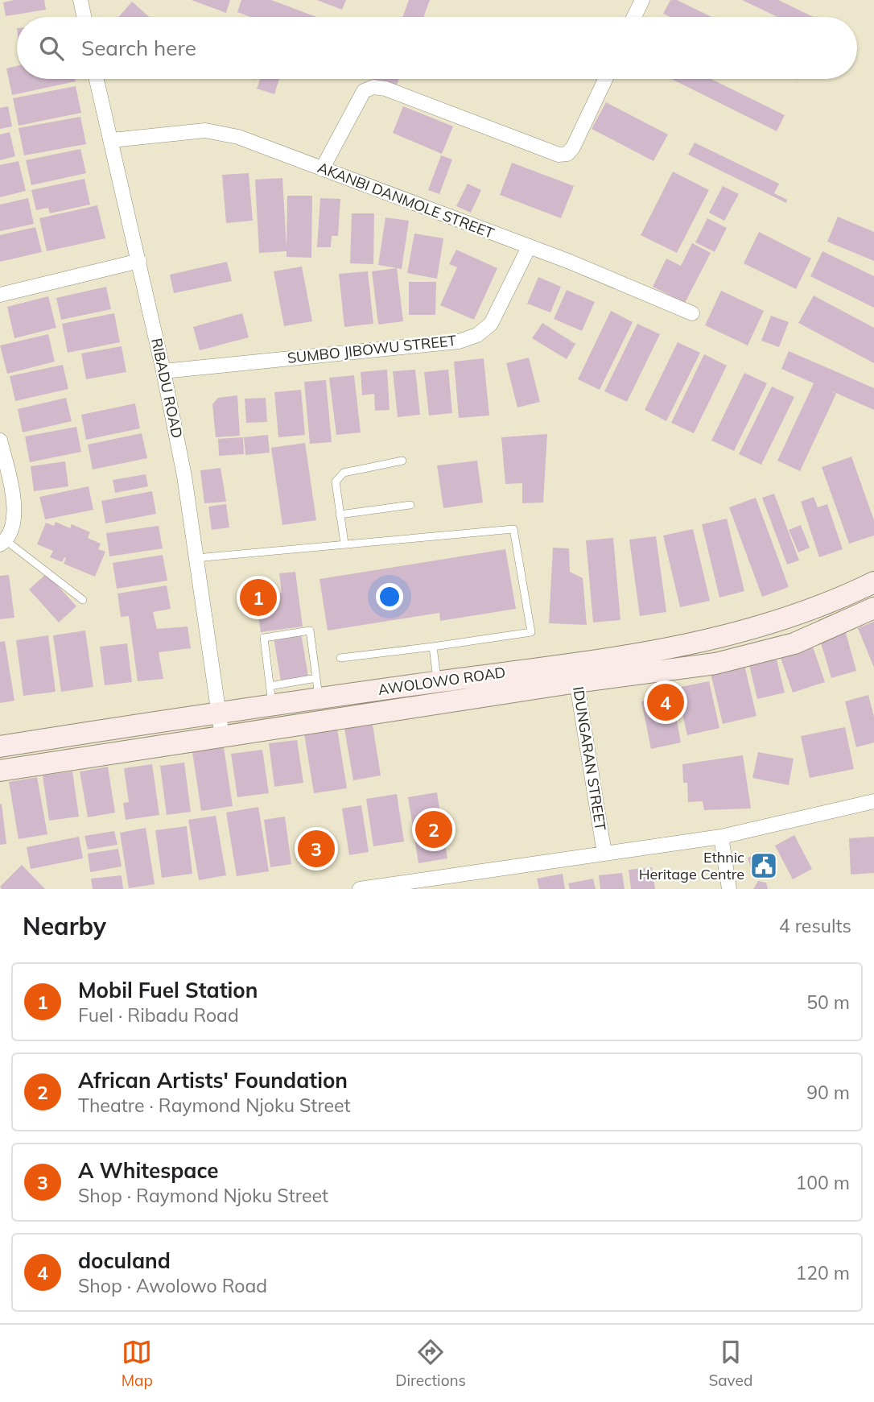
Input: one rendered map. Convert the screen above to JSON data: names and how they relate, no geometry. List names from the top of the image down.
{
  "streets": {
    "main road": ["AWOLOWO ROAD"],
    "street": [
      "AKANBI DANMOLE STREET",
      "SUMBO JIBOWU STREET",
      "RIBADU ROAD",
      "IDUNGARAN STREET"
    ]
  },
  "crossings": [
    ["AKANBI DANMOLE STREET", "SUMBO JIBOWU STREET"],
    ["AKANBI DANMOLE STREET", "RIBADU ROAD"],
    ["SUMBO JIBOWU STREET", "RIBADU ROAD"],
    ["RIBADU ROAD", "AWOLOWO ROAD"],
    ["AWOLOWO ROAD", "IDUNGARAN STREET"]
  ],
  "places": {
    "public building": ["Ethnic Heritage Centre"]
  },
  "page": {
    "search": "Search here",
    "pins": [
      "1",
      "4",
      "2",
      "3"
    ],
    "heading": ["Nearby", "4 results"],
    "list": [
      {
        "mark": "1",
        "name": "Mobil Fuel Station",
        "note": "Fuel · Ribadu Road",
        "value": "50 m"
      },
      {
        "mark": "2",
        "name": "African Artists' Foundation",
        "note": "Theatre · Raymond Njoku Street",
        "value": "90 m"
      },
      {
        "mark": "3",
        "name": "A Whitespace",
        "note": "Shop · Raymond Njoku Street",
        "value": "100 m"
      },
      {
        "mark": "4",
        "name": "doculand",
        "note": "Shop · Awolowo Road",
        "value": "120 m"
      }
    ],
    "nav": ["Map", "Directions", "Saved"]
  }
}
